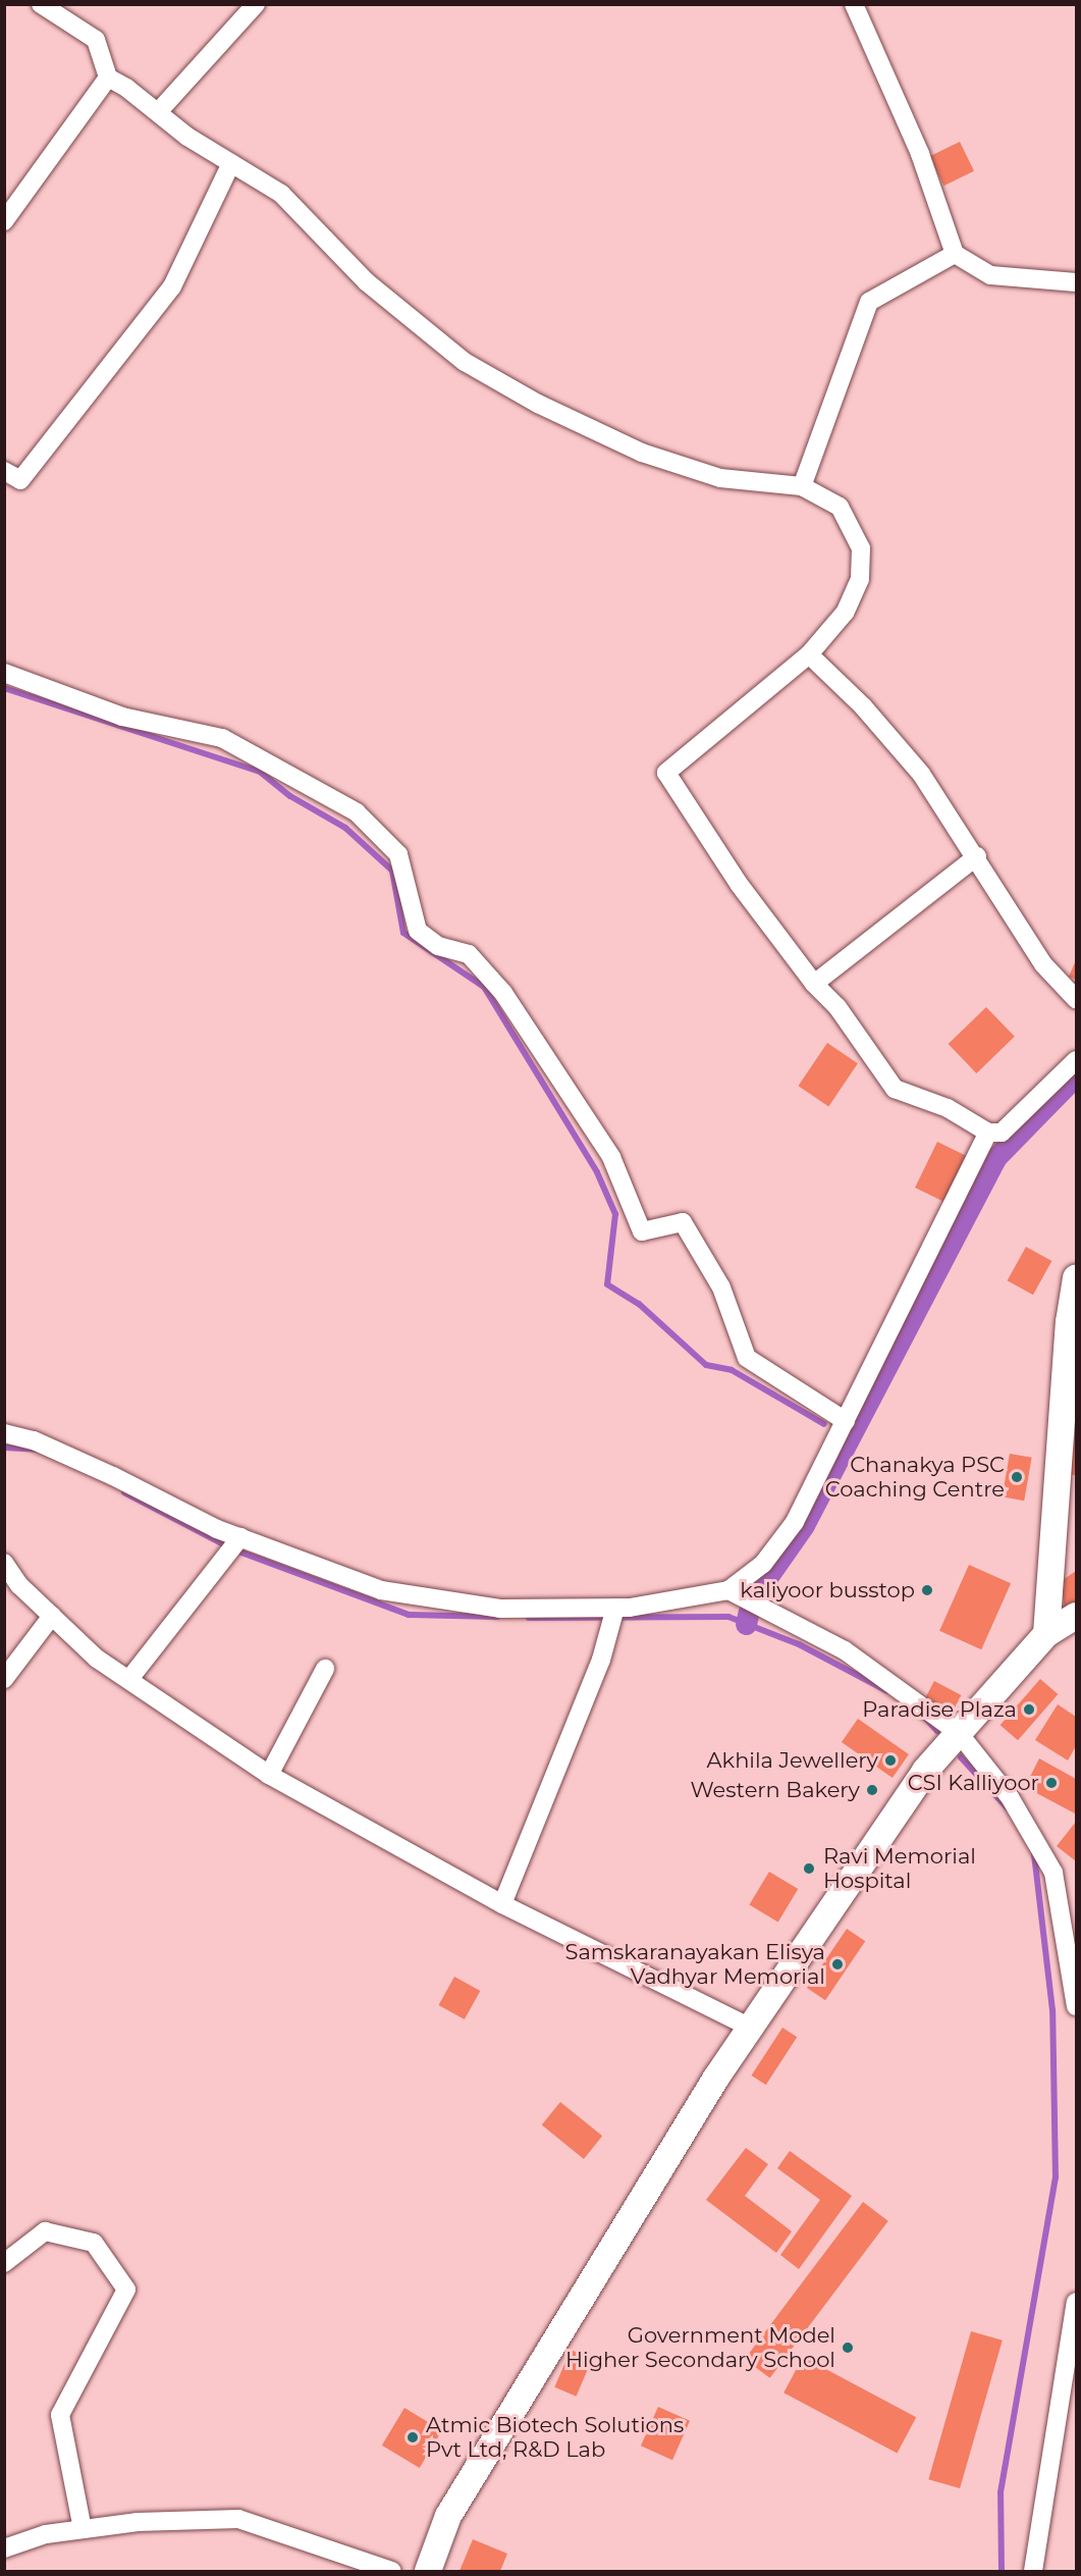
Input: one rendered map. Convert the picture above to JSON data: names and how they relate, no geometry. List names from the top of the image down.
{
  "places": [
    "Chanakya PSC Coaching Centre",
    "kaliyoor busstop",
    "Paradise Plaza",
    "Akhila Jewellery",
    "CSI Kalliyoor",
    "Western Bakery",
    "Ravi Memorial Hospital",
    "Samskaranayakan Elisya Vadhyar Memorial",
    "Government Model Higher Secondary School",
    "Atmic Biotech Solutions Pvt Ltd, R&D Lab"
  ]
}
